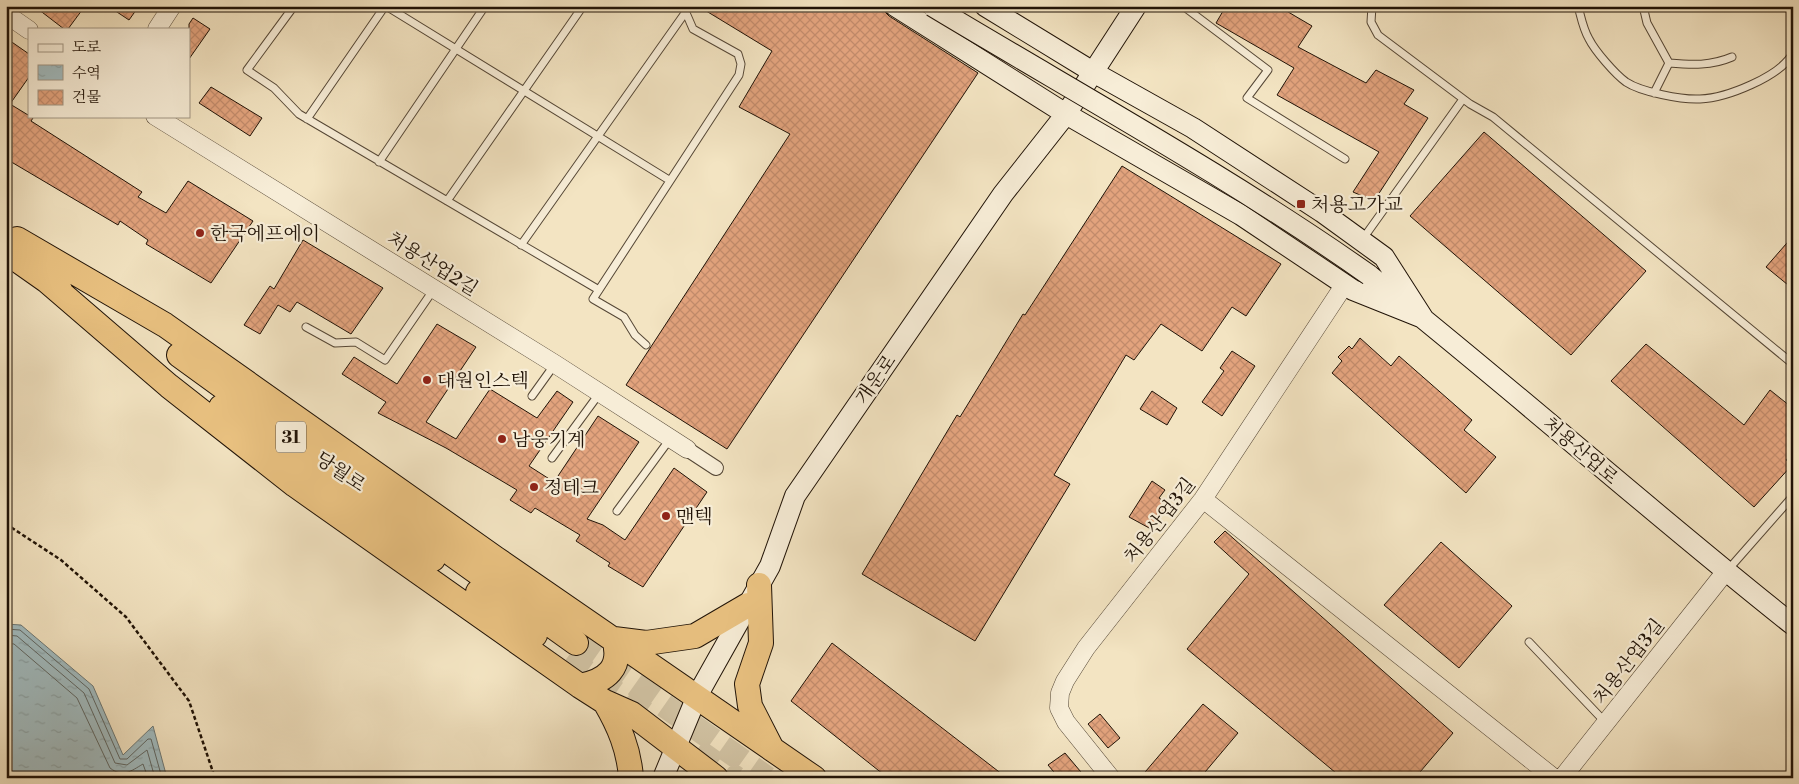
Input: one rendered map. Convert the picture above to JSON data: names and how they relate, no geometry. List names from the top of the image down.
{
  "streets": {
    "highway": ["31", "당월로"],
    "main road": ["개운로", "처용산업로"],
    "street": ["처용산업2길", "처용산업3길"]
  },
  "crossings": [
    ["처용산업로", "처용산업3길"]
  ],
  "places": {
    "transit": ["처용고가교"],
    "other": [
      "한국에프에이",
      "대원인스텍",
      "남웅기계",
      "정테크",
      "맨텍"
    ]
  },
  "legend": ["도로", "수역", "건물"]
}
